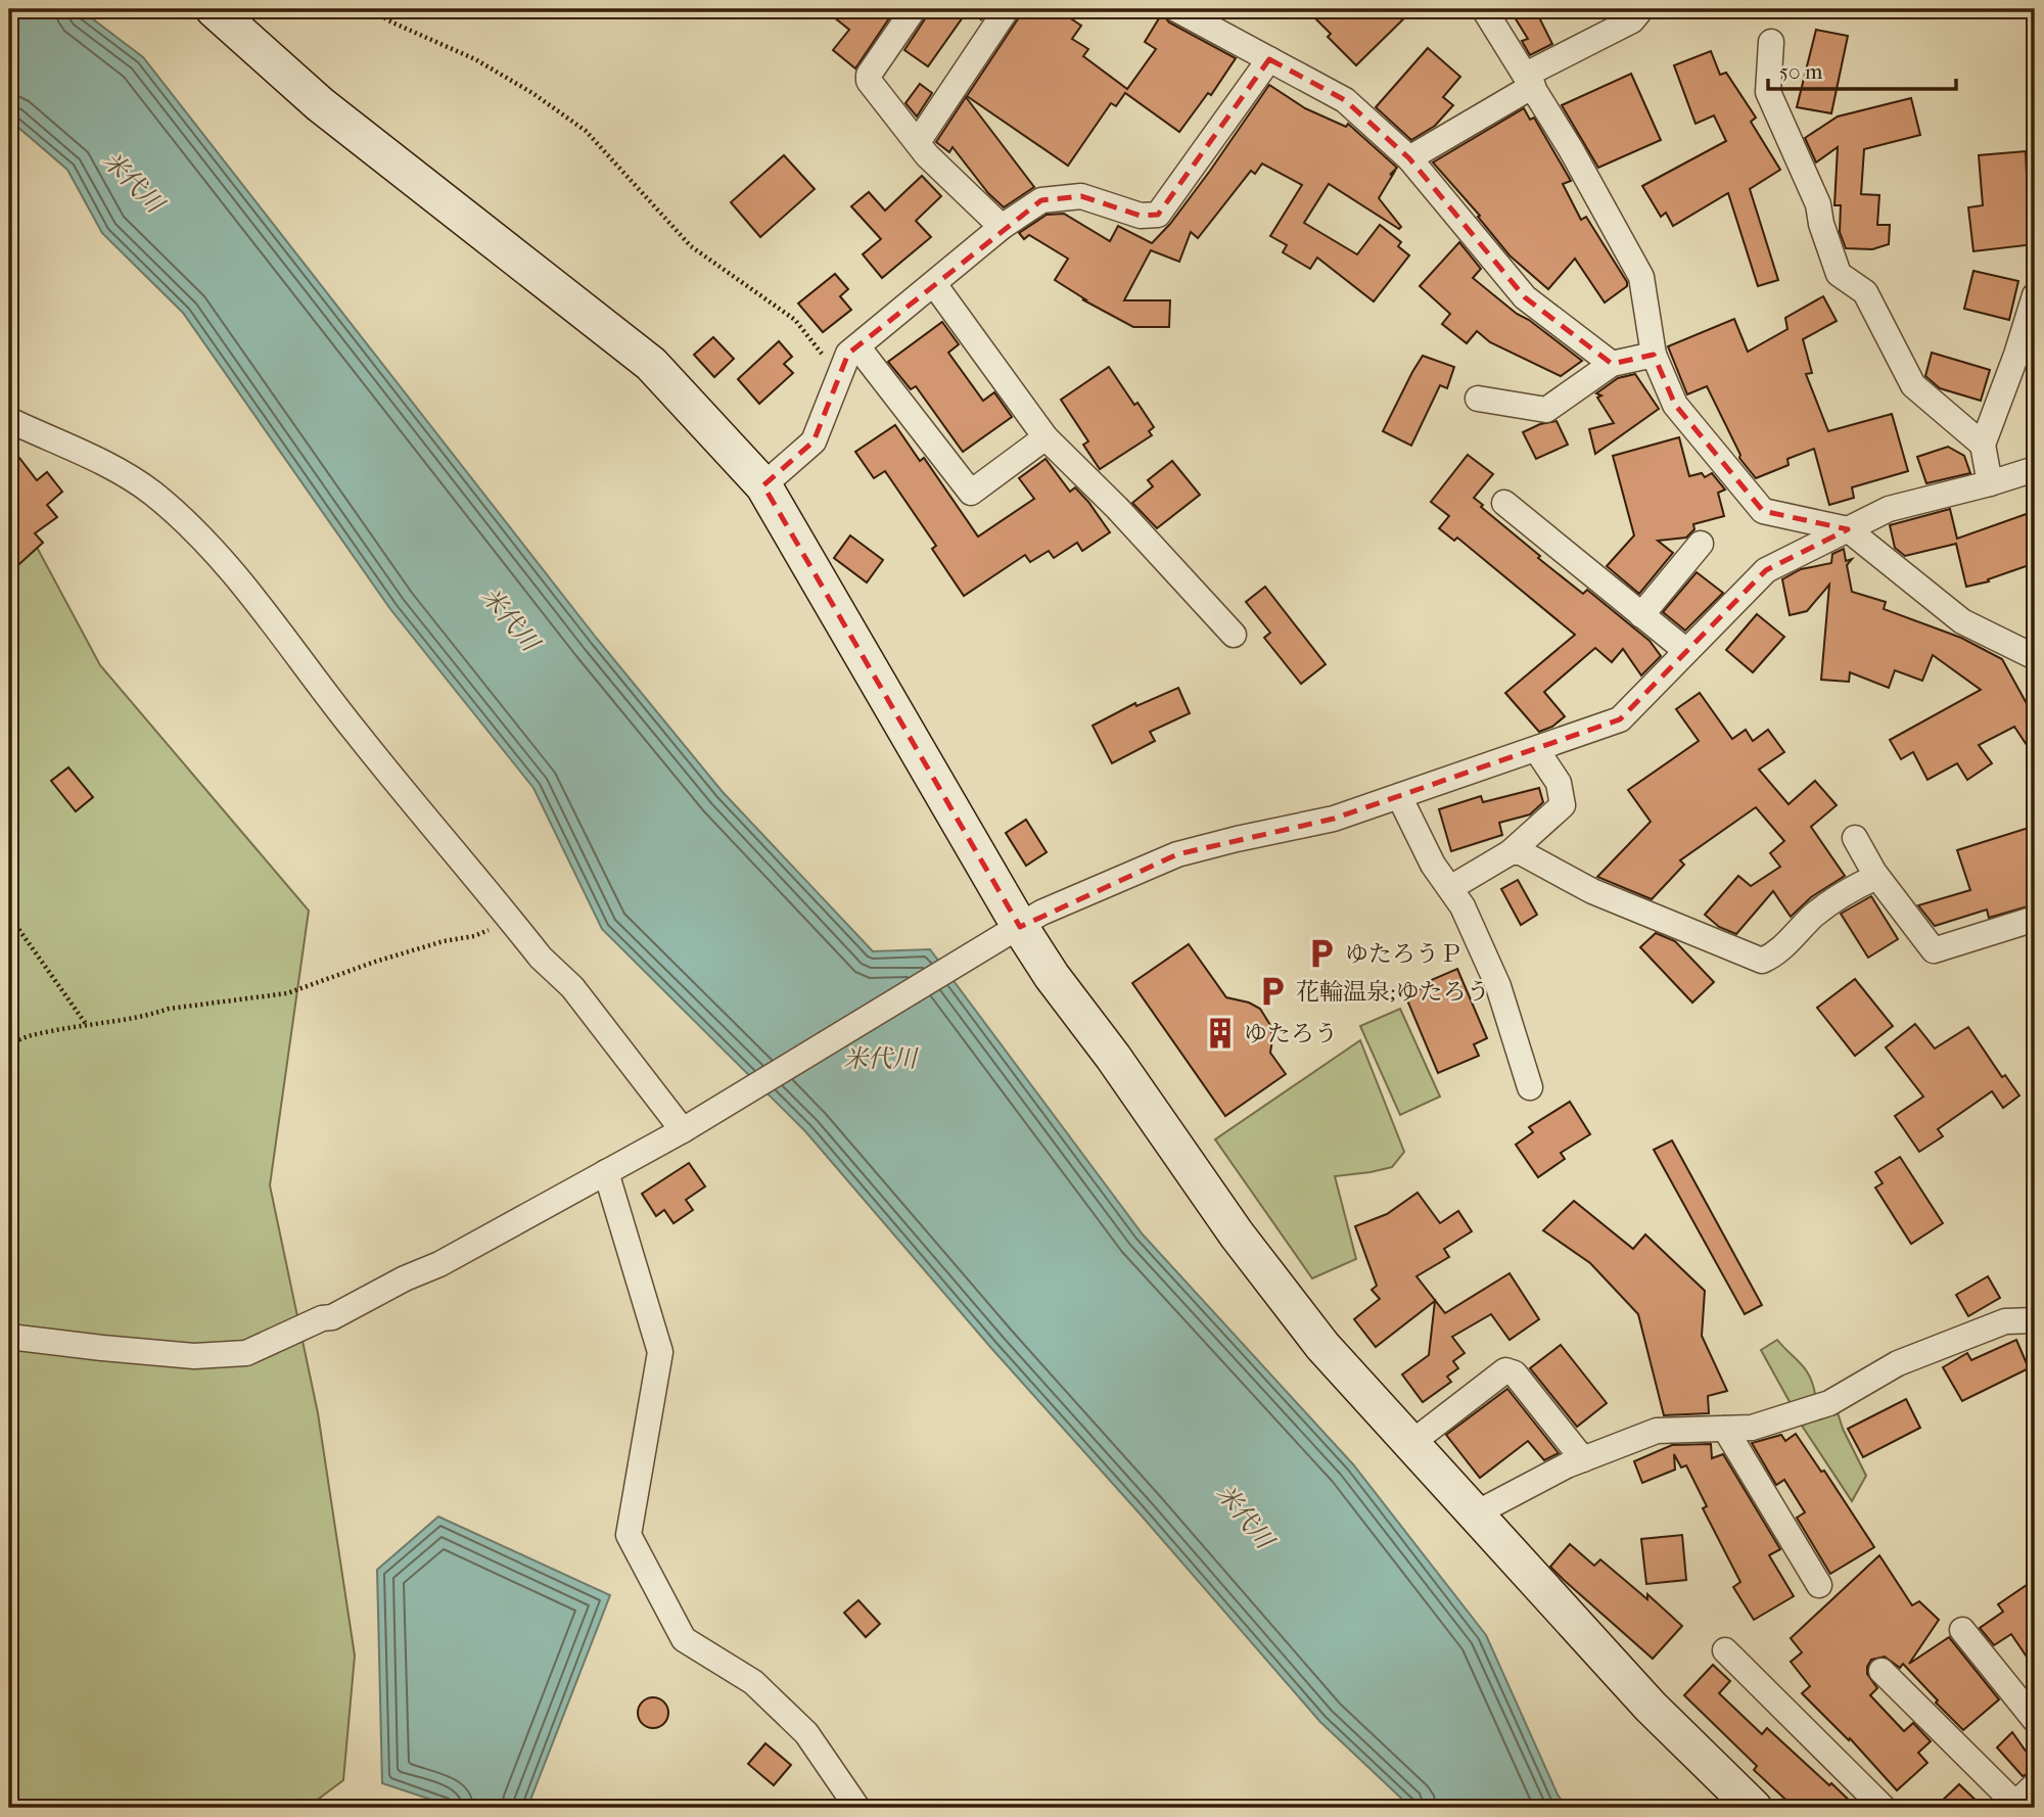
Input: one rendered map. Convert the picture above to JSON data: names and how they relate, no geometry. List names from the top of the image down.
{
  "water": ["米代川"],
  "places": {
    "parking": ["ゆたろうＰ", "花輪温泉;ゆたろう"],
    "building": ["ゆたろう"]
  },
  "scale_bar": "50 m"
}
